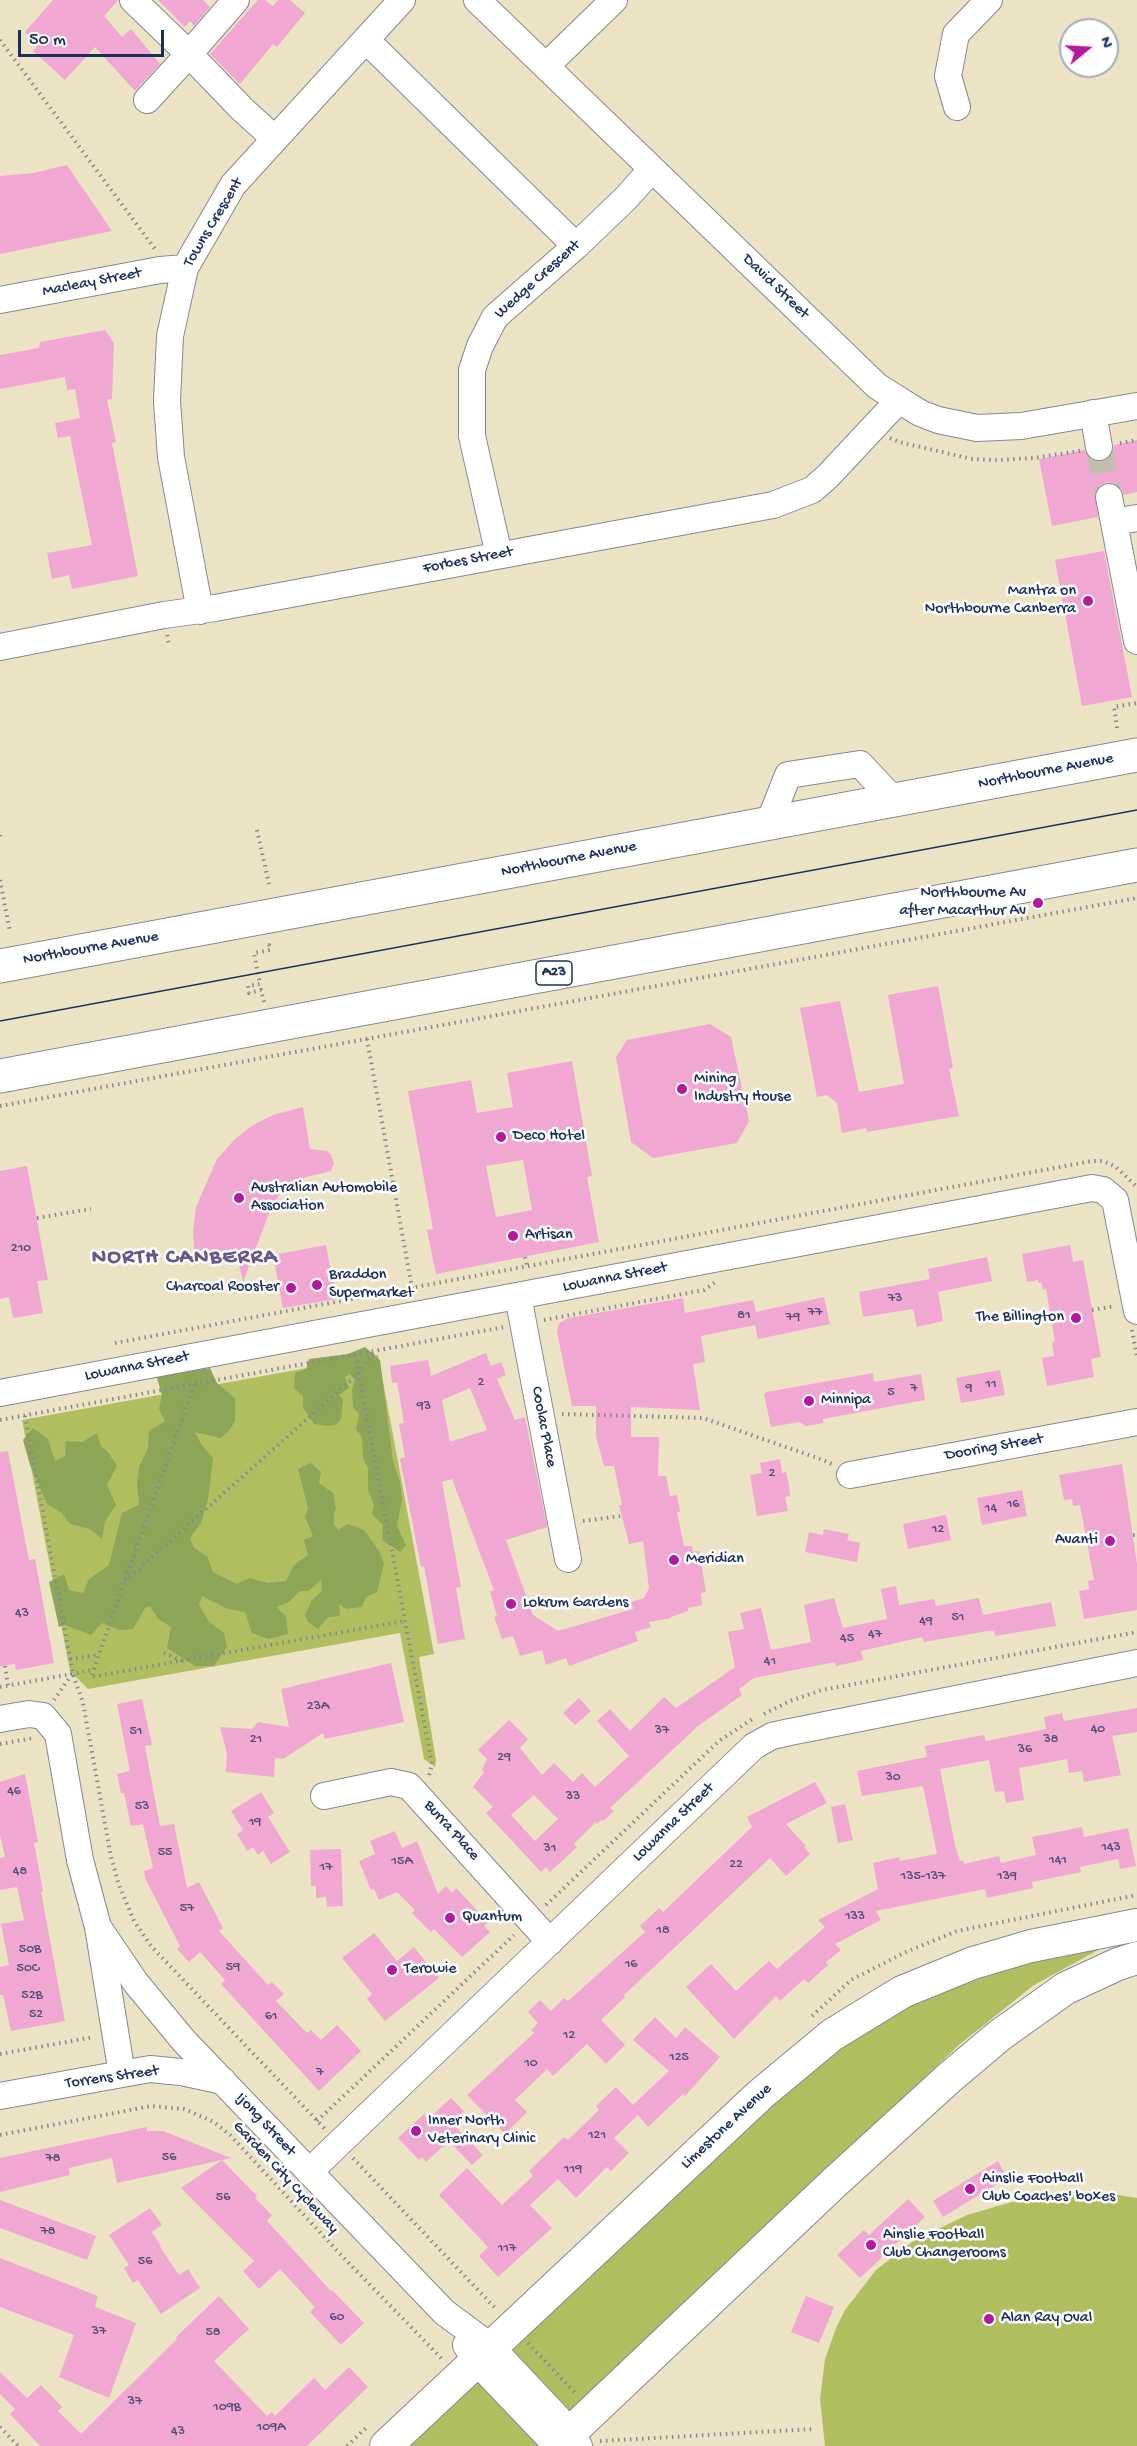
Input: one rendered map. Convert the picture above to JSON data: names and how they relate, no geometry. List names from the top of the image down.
{
  "streets": {
    "highway": ["Northbourne Avenue", "A23"],
    "main road": ["Limestone Avenue"],
    "street": [
      "Towns Crescent",
      "Wedge Crescent",
      "Macleay Street",
      "David Street",
      "Forbes Street",
      "Lowanna Street",
      "Coolac Place",
      "Dooring Street",
      "Burra Place",
      "Torrens Street",
      "Ijong Street"
    ],
    "path": ["Garden City Cycleway"]
  },
  "crossings": [
    ["Towns Crescent", "Macleay Street"],
    ["Towns Crescent", "Forbes Street"],
    ["Wedge Crescent", "David Street"],
    ["Wedge Crescent", "Forbes Street"],
    ["David Street", "Forbes Street"],
    ["Lowanna Street", "Coolac Place"],
    ["Lowanna Street", "Burra Place"],
    ["Lowanna Street", "Ijong Street"],
    ["Torrens Street", "Ijong Street"],
    ["Ijong Street", "Limestone Avenue"]
  ],
  "districts": ["NORTH CANBERRA"],
  "places": [
    "Mantra on Northbourne Canberra",
    "Northbourne Av after Macarthur Av",
    "Mining Industry House",
    "Deco Hotel",
    "Australian Automobile Association",
    "Artisan",
    "Braddon Supermarket",
    "Charcoal Rooster",
    "The Billington",
    "Minnipa",
    "Avanti",
    "Meridian",
    "Lokrum Gardens",
    "Quantum",
    "Terowie",
    "Inner North Veterinary Clinic",
    "Ainslie Football Club Coaches' boxes",
    "Ainslie Football Club Changerooms",
    "Alan Ray Oval"
  ],
  "house_numbers": [
    "210",
    "73",
    "77",
    "81",
    "79",
    "2",
    "11",
    "7",
    "9",
    "5",
    "93",
    "2",
    "16",
    "14",
    "12",
    "43",
    "51",
    "49",
    "47",
    "45",
    "41",
    "23A",
    "40",
    "37",
    "51",
    "21",
    "38",
    "36",
    "29",
    "30",
    "46",
    "33",
    "53",
    "19",
    "143",
    "31",
    "55",
    "141",
    "15A",
    "22",
    "17",
    "48",
    "135-137",
    "139",
    "57",
    "133",
    "18",
    "50B",
    "16",
    "59",
    "50C",
    "52B",
    "52",
    "61",
    "12",
    "125",
    "10",
    "7",
    "121",
    "56",
    "78",
    "119",
    "56",
    "78",
    "117",
    "56",
    "60",
    "37",
    "58",
    "37",
    "109B",
    "109A",
    "43"
  ],
  "scale_bar": "50 m",
  "north": "right"
}
